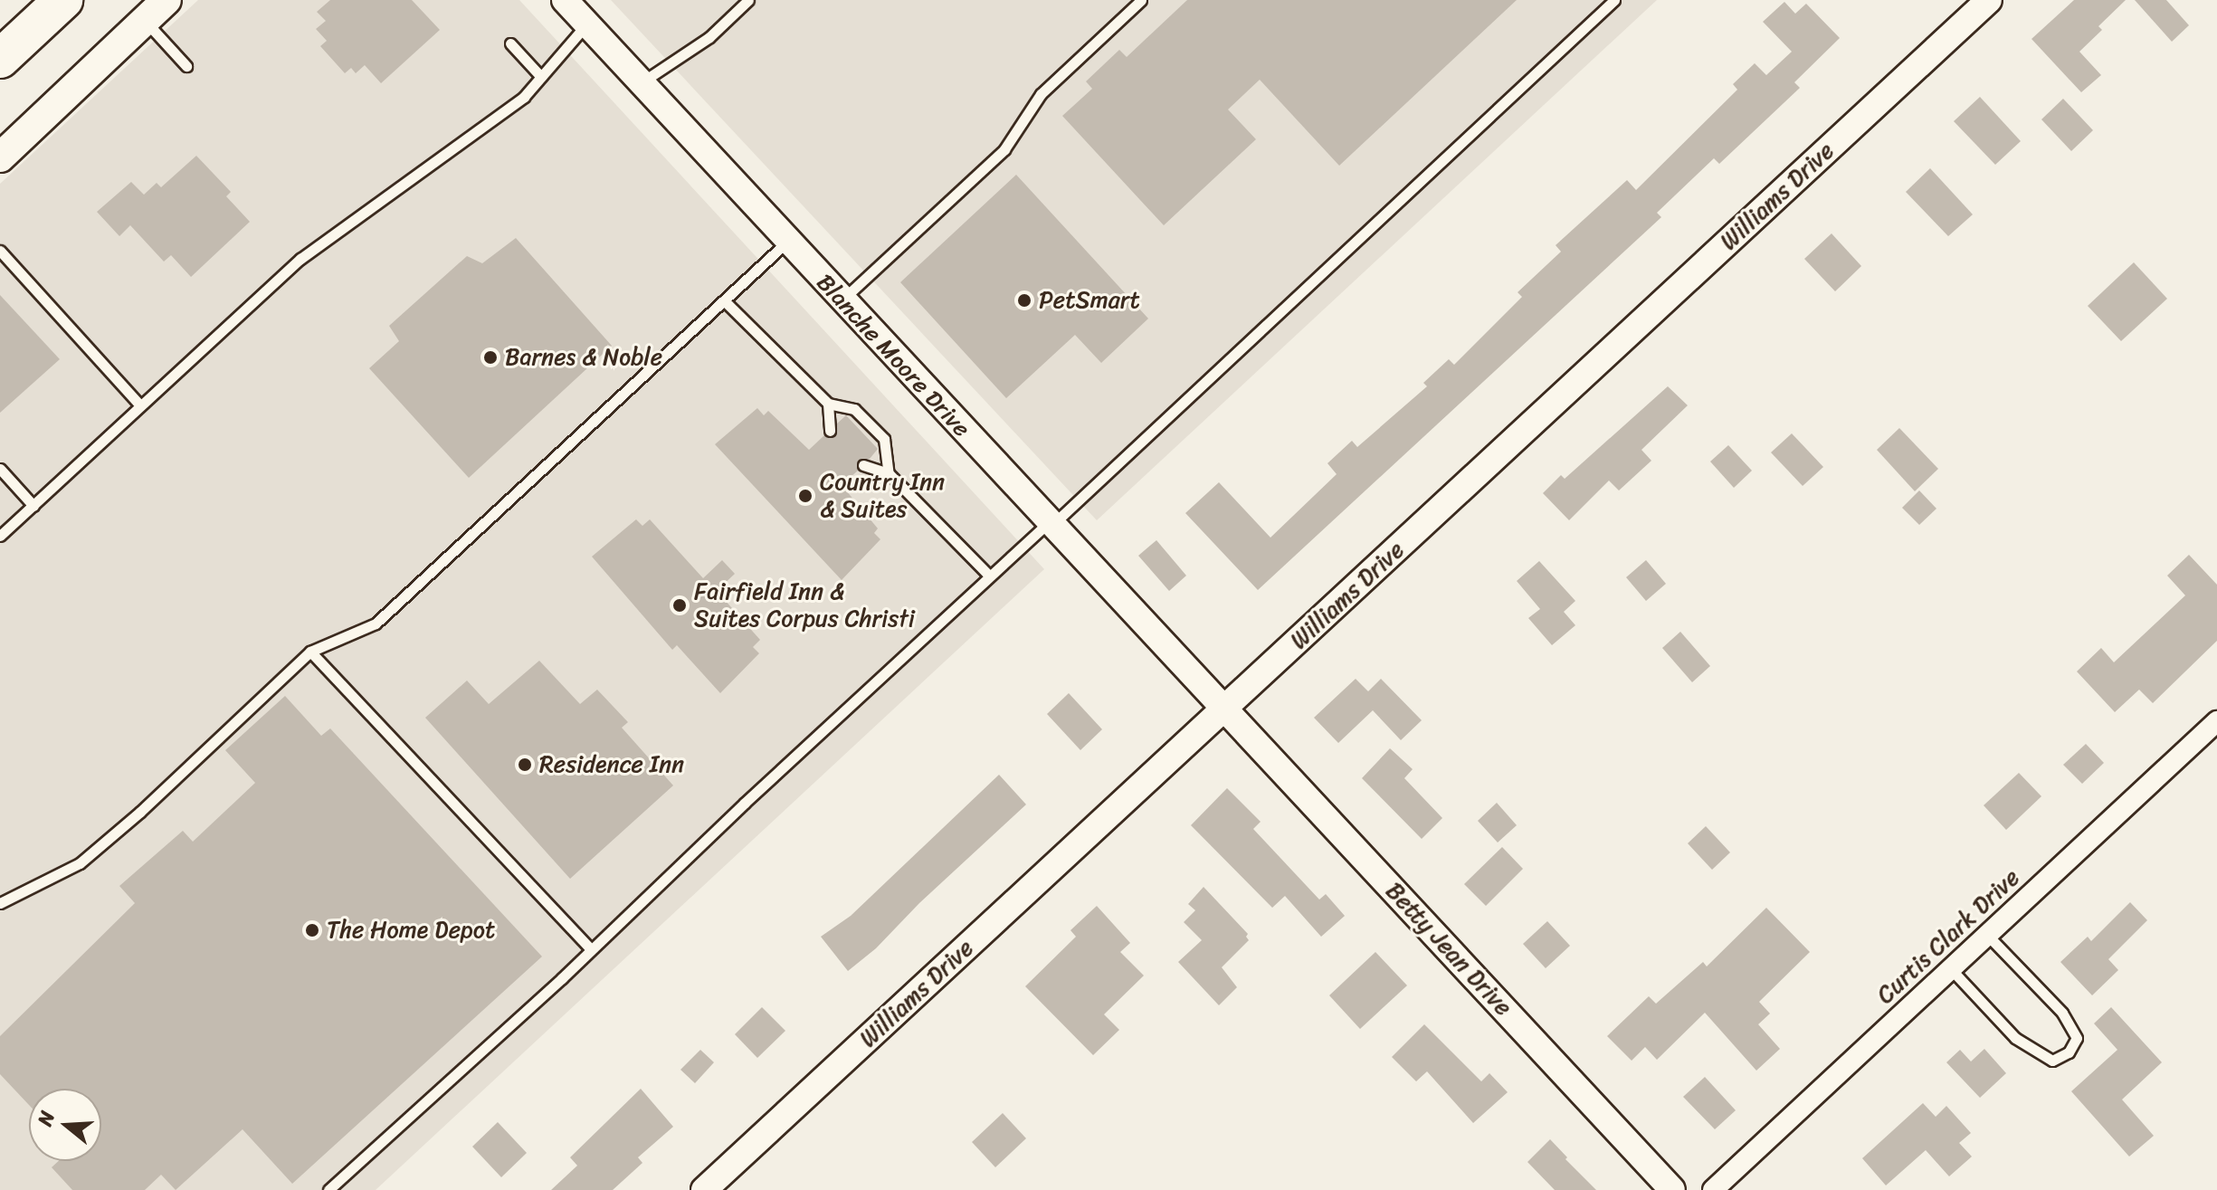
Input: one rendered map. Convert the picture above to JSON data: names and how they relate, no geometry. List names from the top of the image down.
{
  "streets": {
    "street": [
      "Williams Drive",
      "Blanche Moore Drive",
      "Curtis Clark Drive",
      "Betty Jean Drive"
    ]
  },
  "crossings": [
    ["Williams Drive", "Blanche Moore Drive"],
    ["Williams Drive", "Betty Jean Drive"],
    ["Blanche Moore Drive", "Betty Jean Drive"]
  ],
  "places": [
    "PetSmart",
    "Barnes & Noble",
    "Country Inn & Suites",
    "Fairfield Inn & Suites Corpus Christi",
    "Residence Inn",
    "The Home Depot"
  ],
  "north": "left"
}
